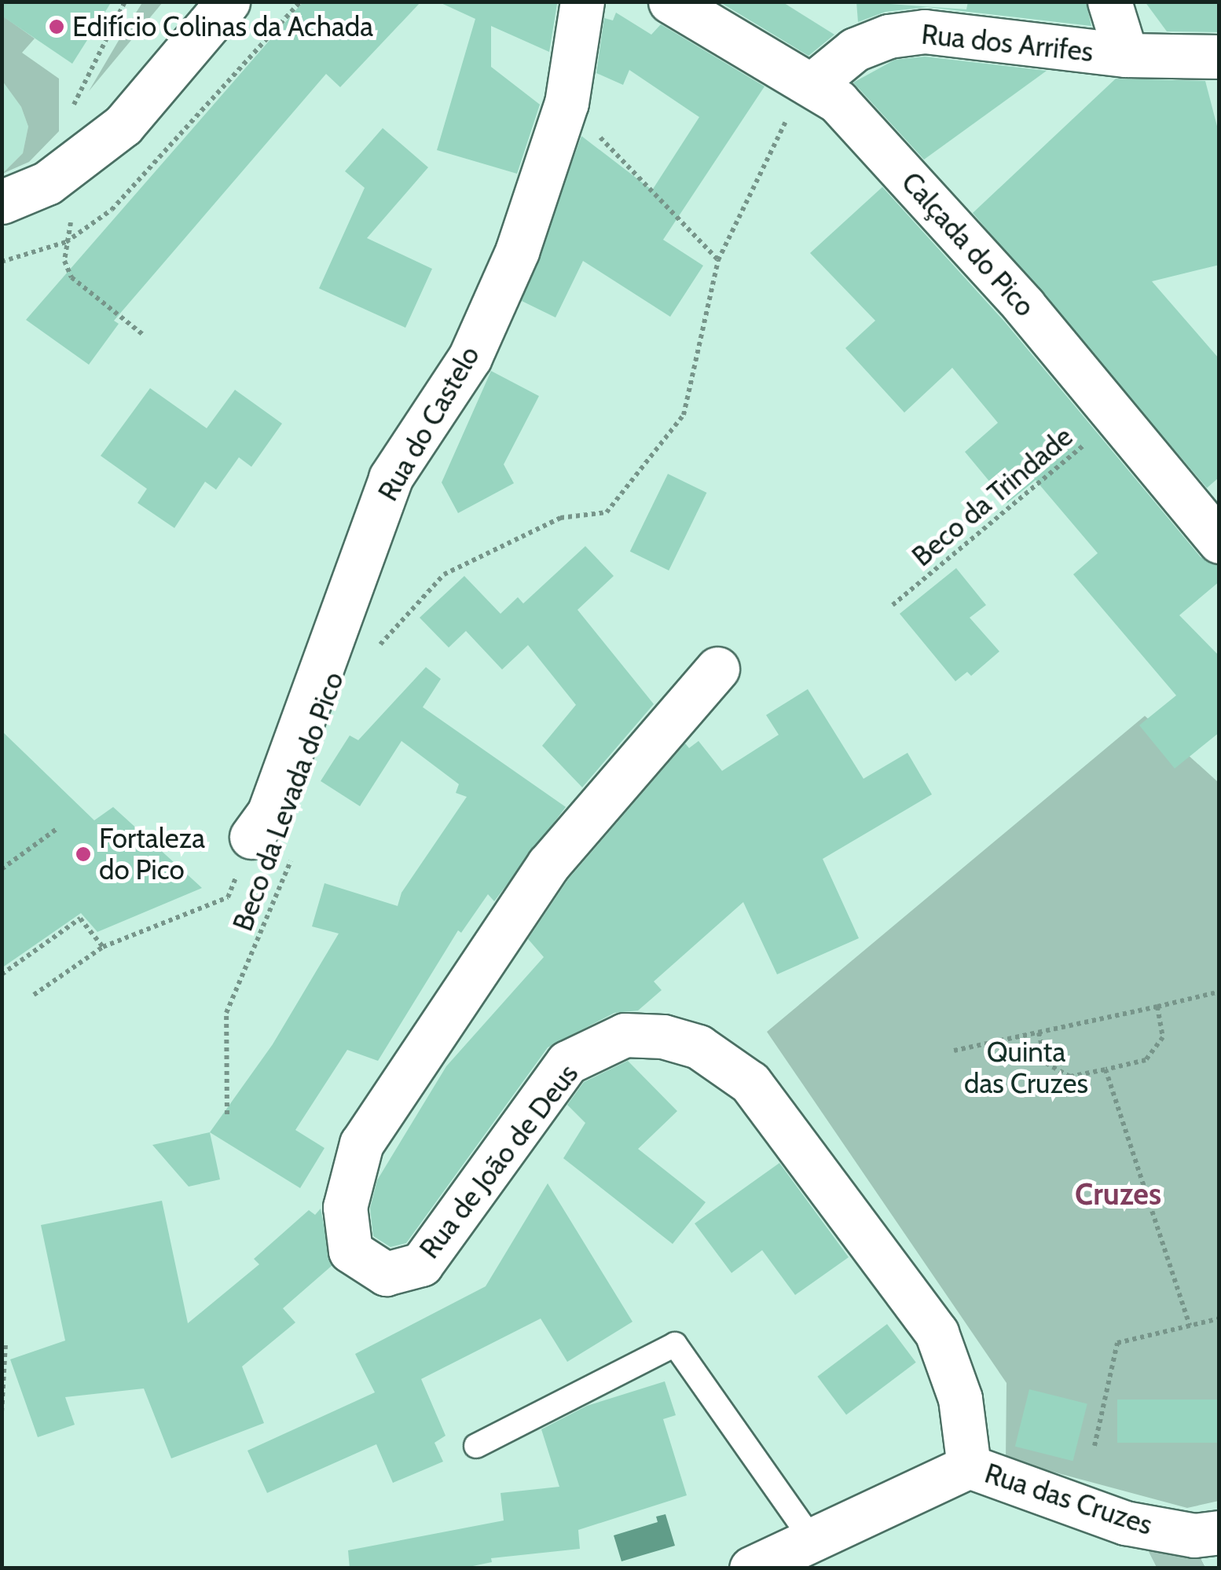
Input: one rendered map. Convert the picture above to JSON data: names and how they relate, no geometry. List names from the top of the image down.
{
  "streets": {
    "street": [
      "Rua dos Arrifes",
      "Calçada do Pico",
      "Rua do Castelo",
      "Rua de João de Deus",
      "Rua das Cruzes"
    ],
    "path": ["Beco da Trindade", "Beco da Levada do Pico"]
  },
  "crossings": [
    ["Rua dos Arrifes", "Calçada do Pico"],
    ["Rua dos Arrifes", "Beco da Levada do Pico"],
    ["Calçada do Pico", "Beco da Trindade"],
    ["Calçada do Pico", "Beco da Levada do Pico"],
    ["Rua de João de Deus", "Rua das Cruzes"]
  ],
  "districts": ["Cruzes"],
  "parks": ["Quinta das Cruzes"],
  "places": ["Edifício Colinas da Achada", "Fortaleza do Pico"]
}
